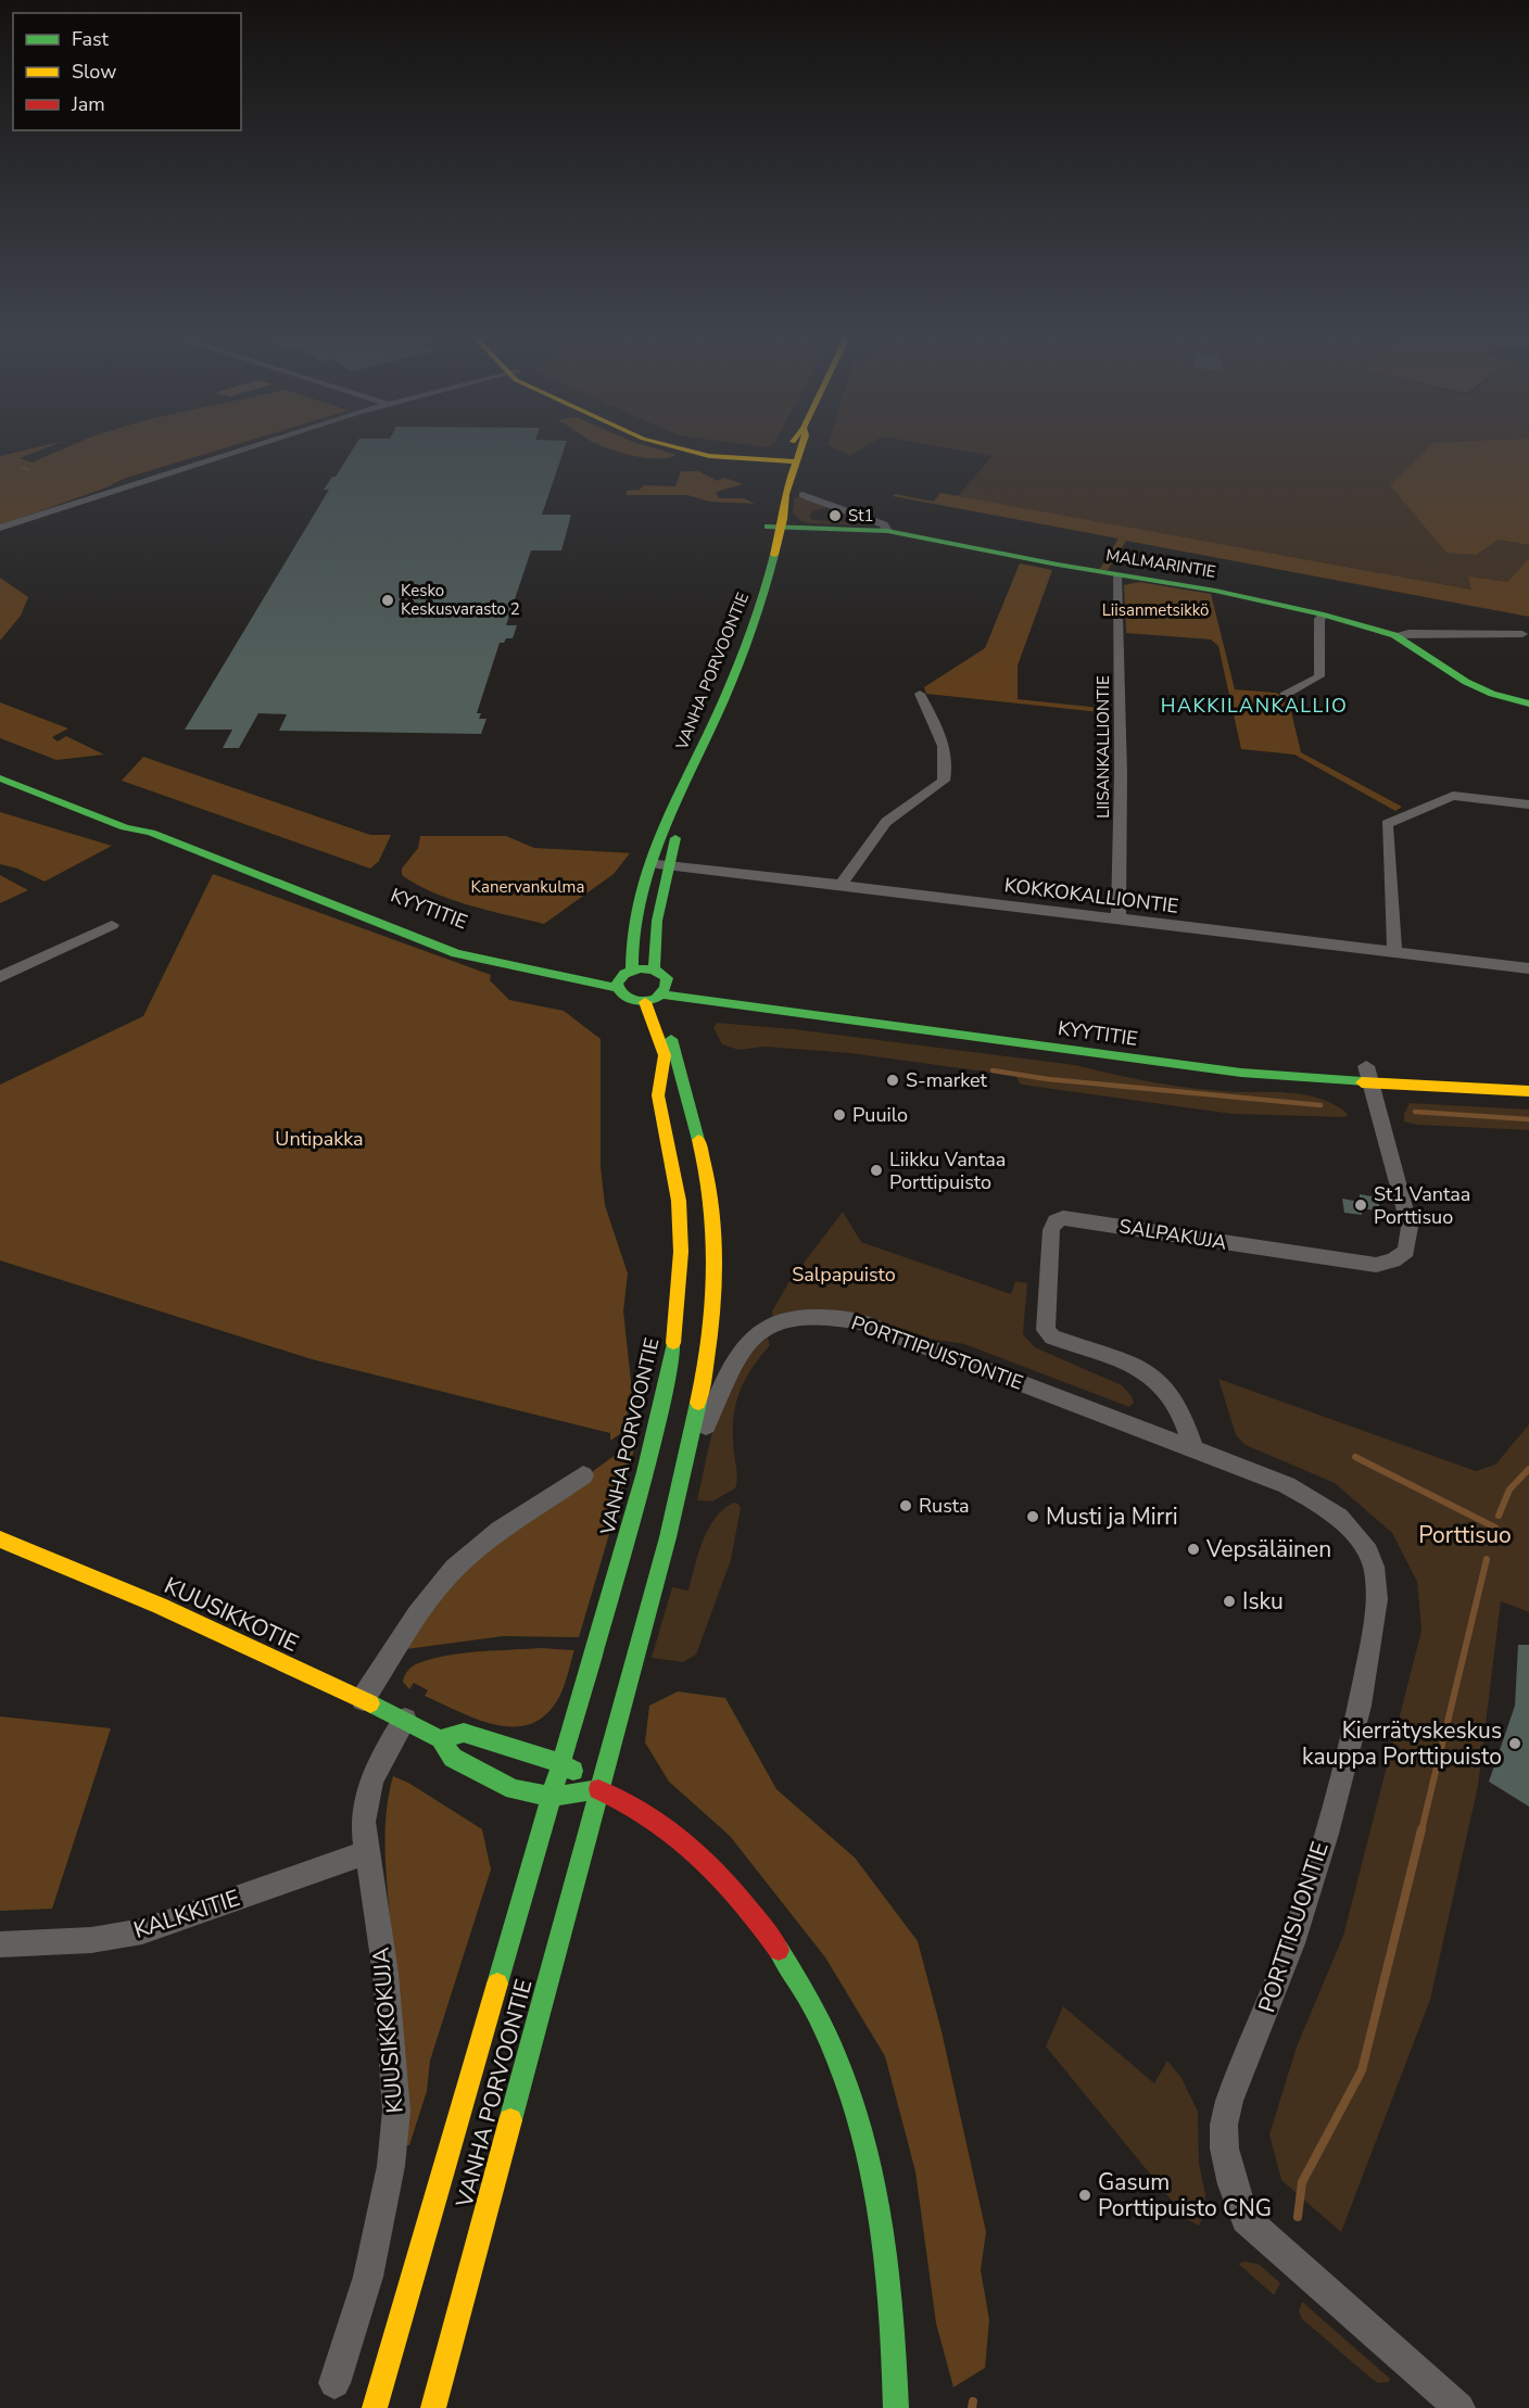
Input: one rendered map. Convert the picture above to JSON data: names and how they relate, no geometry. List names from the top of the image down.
{
  "streets": {
    "main road": [
      "MALMARINTIE",
      "VANHA PORVOONTIE",
      "KYYTITIE",
      "KUUSIKKOTIE"
    ],
    "street": [
      "LIISANKALLIONTIE",
      "KOKKOKALLIONTIE",
      "SALPAKUJA",
      "PORTTIPUISTONTIE",
      "KALKKITIE",
      "PORTTISUONTIE",
      "KUUSIKKOKUJA"
    ]
  },
  "crossings": [
    ["MALMARINTIE", "VANHA PORVOONTIE"],
    ["MALMARINTIE", "LIISANKALLIONTIE"],
    ["VANHA PORVOONTIE", "KOKKOKALLIONTIE"],
    ["VANHA PORVOONTIE", "KYYTITIE"],
    ["VANHA PORVOONTIE", "PORTTIPUISTONTIE"],
    ["VANHA PORVOONTIE", "KUUSIKKOTIE"],
    ["LIISANKALLIONTIE", "KOKKOKALLIONTIE"],
    ["KYYTITIE", "SALPAKUJA"],
    ["SALPAKUJA", "PORTTIPUISTONTIE"],
    ["SALPAKUJA", "PORTTISUONTIE"],
    ["PORTTIPUISTONTIE", "PORTTISUONTIE"],
    ["KUUSIKKOTIE", "KUUSIKKOKUJA"],
    ["KALKKITIE", "KUUSIKKOKUJA"]
  ],
  "districts": ["HAKKILANKALLIO"],
  "parks": [
    "Liisanmetsikkö",
    "Kanervankulma",
    "Untipakka",
    "Salpapuisto",
    "Porttisuo"
  ],
  "places": [
    "St1",
    "Kesko Keskusvarasto 2",
    "S-market",
    "Puuilo",
    "Liikku Vantaa Porttipuisto",
    "St1 Vantaa Porttisuo",
    "Rusta",
    "Musti ja Mirri",
    "Vepsäläinen",
    "Isku",
    "Kierrätyskeskus kauppa Porttipuisto",
    "Gasum Porttipuisto CNG"
  ],
  "legend": ["Fast", "Slow", "Jam"]
}
